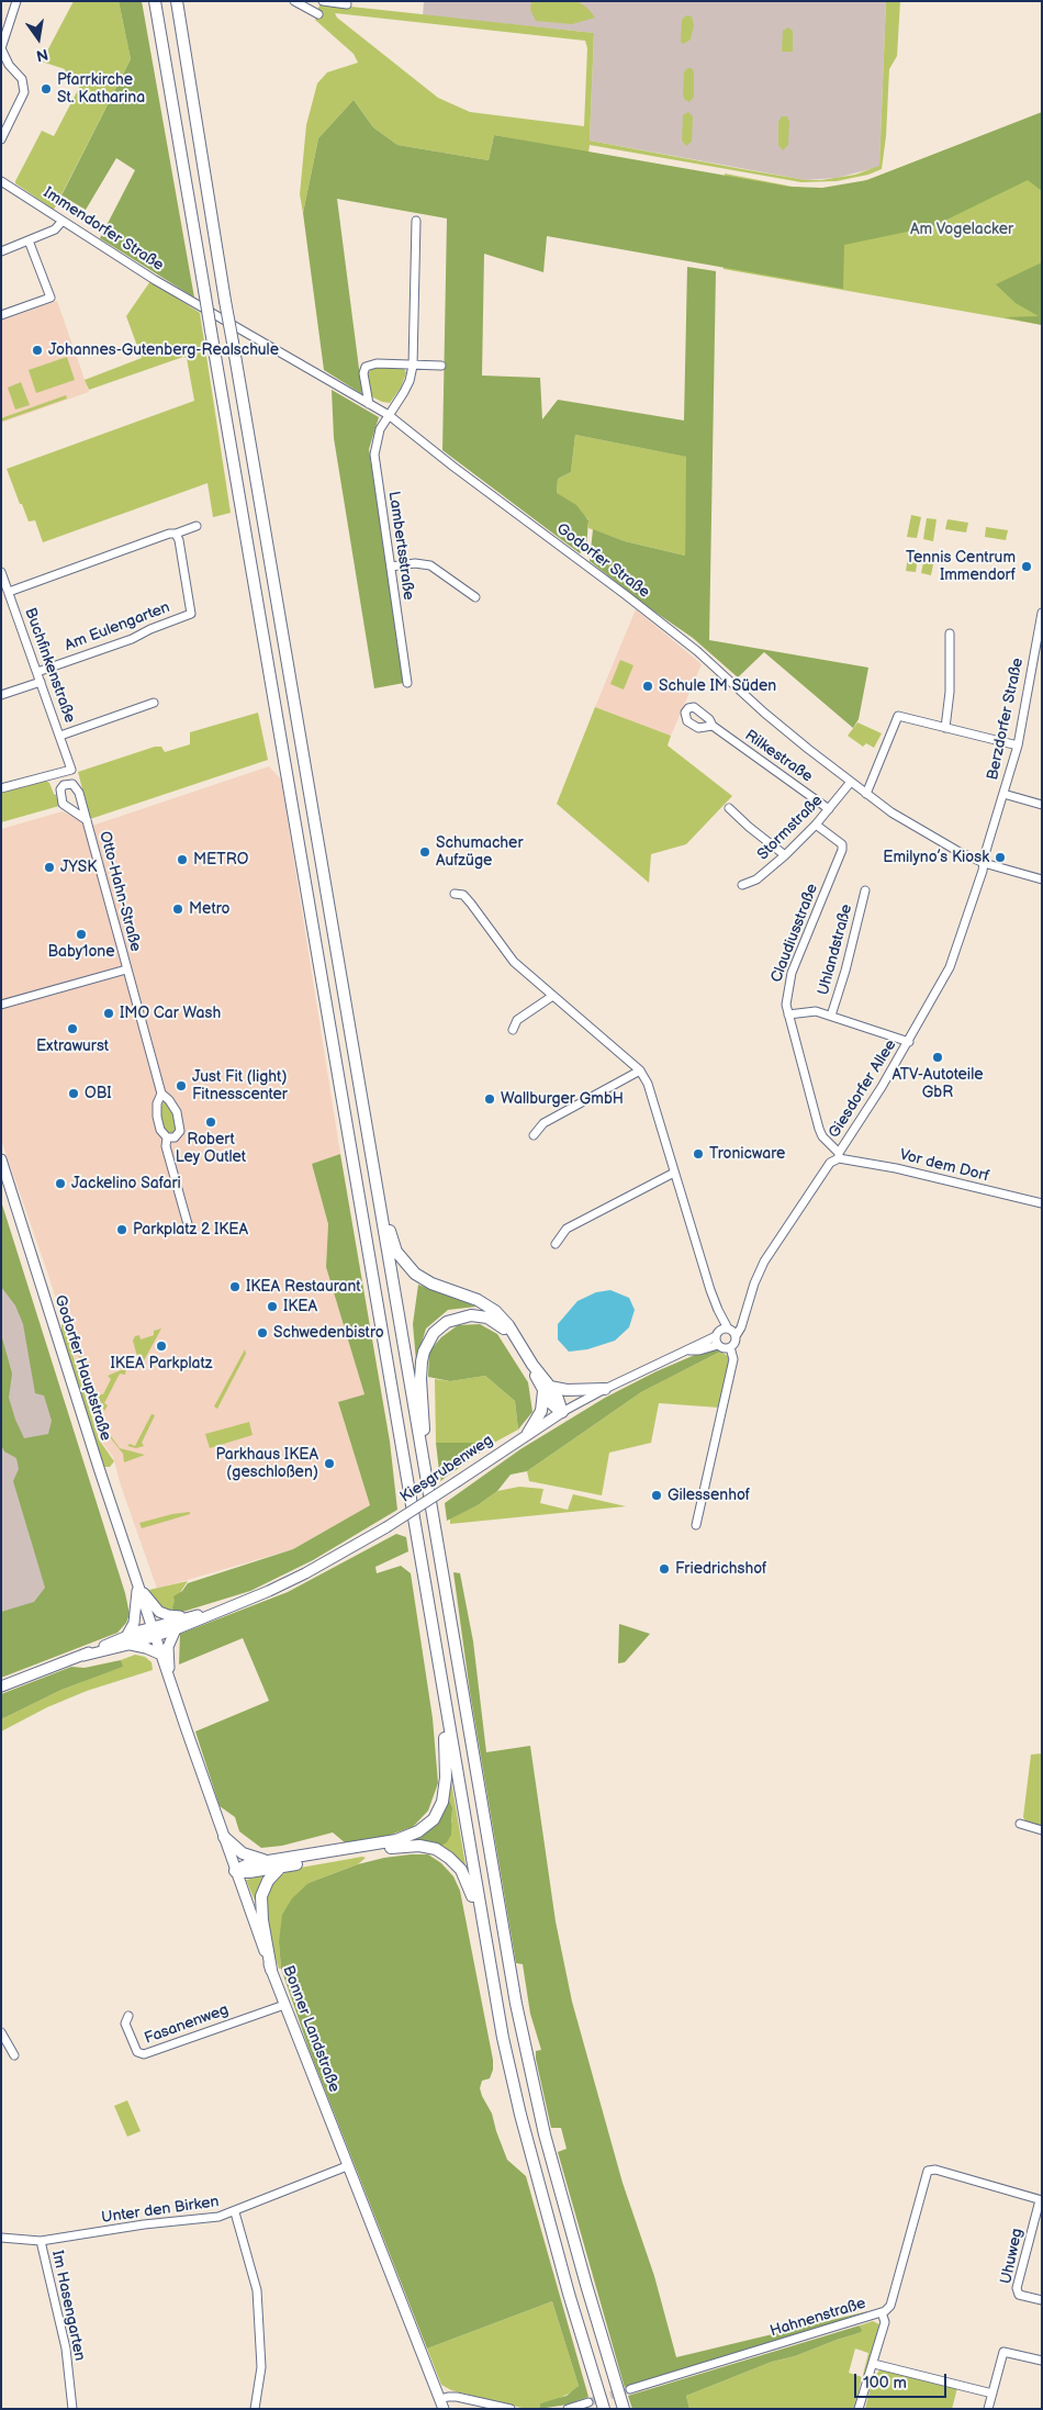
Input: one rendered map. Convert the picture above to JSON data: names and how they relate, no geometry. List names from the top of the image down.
{
  "streets": {
    "main road": ["Godorfer Hauptstraße", "Kiesgrubenweg", "Bonner Landstraße"],
    "street": [
      "Immendorfer Straße",
      "Lambertsstraße",
      "Godorfer Straße",
      "Am Eulengarten",
      "Buchfinkenstraße",
      "Berzdorfer Straße",
      "Rilkestraße",
      "Stormstraße",
      "Otto-Hahn-Straße",
      "Claudiusstraße",
      "Uhlandstraße",
      "Giesdorfer Allee",
      "Vor dem Dorf",
      "Fasanenweg",
      "Unter den Birken",
      "Uhuweg",
      "Im Hasengarten",
      "Hahnenstraße"
    ]
  },
  "crossings": [
    ["Immendorfer Straße", "Godorfer Straße"],
    ["Lambertsstraße", "Godorfer Straße"],
    ["Godorfer Straße", "Berzdorfer Straße"],
    ["Godorfer Straße", "Stormstraße"],
    ["Godorfer Straße", "Giesdorfer Allee"],
    ["Am Eulengarten", "Buchfinkenstraße"],
    ["Berzdorfer Straße", "Giesdorfer Allee"],
    ["Rilkestraße", "Stormstraße"],
    ["Stormstraße", "Claudiusstraße"],
    ["Claudiusstraße", "Giesdorfer Allee"],
    ["Claudiusstraße", "Vor dem Dorf"],
    ["Giesdorfer Allee", "Vor dem Dorf"],
    ["Godorfer Hauptstraße", "Kiesgrubenweg"],
    ["Godorfer Hauptstraße", "Bonner Landstraße"],
    ["Kiesgrubenweg", "Bonner Landstraße"],
    ["Fasanenweg", "Bonner Landstraße"],
    ["Bonner Landstraße", "Unter den Birken"],
    ["Unter den Birken", "Im Hasengarten"],
    ["Uhuweg", "Hahnenstraße"]
  ],
  "parks": ["Am Vogelacker"],
  "places": [
    "Pfarrkirche St. Katharina",
    "Johannes-Gutenberg-Realschule",
    "Tennis Centrum Immendorf",
    "Schule IM Süden",
    "Schumacher Aufzüge",
    "Emilyno’s Kiosk",
    "METRO",
    "JYSK",
    "Metro",
    "Baby1one",
    "IMO Car Wash",
    "Extrawurst",
    "ATV-Autoteile GbR",
    "Just Fit (light) Fitnesscenter",
    "OBI",
    "Wallburger GmbH",
    "Robert Ley Outlet",
    "Tronicware",
    "Jackelino Safari",
    "Parkplatz 2 IKEA",
    "IKEA Restaurant",
    "IKEA",
    "Schwedenbistro",
    "IKEA Parkplatz",
    "Parkhaus IKEA (geschloßen)",
    "Gilessenhof",
    "Friedrichshof"
  ],
  "scale_bar": "100 m",
  "north": "bottom"
}
